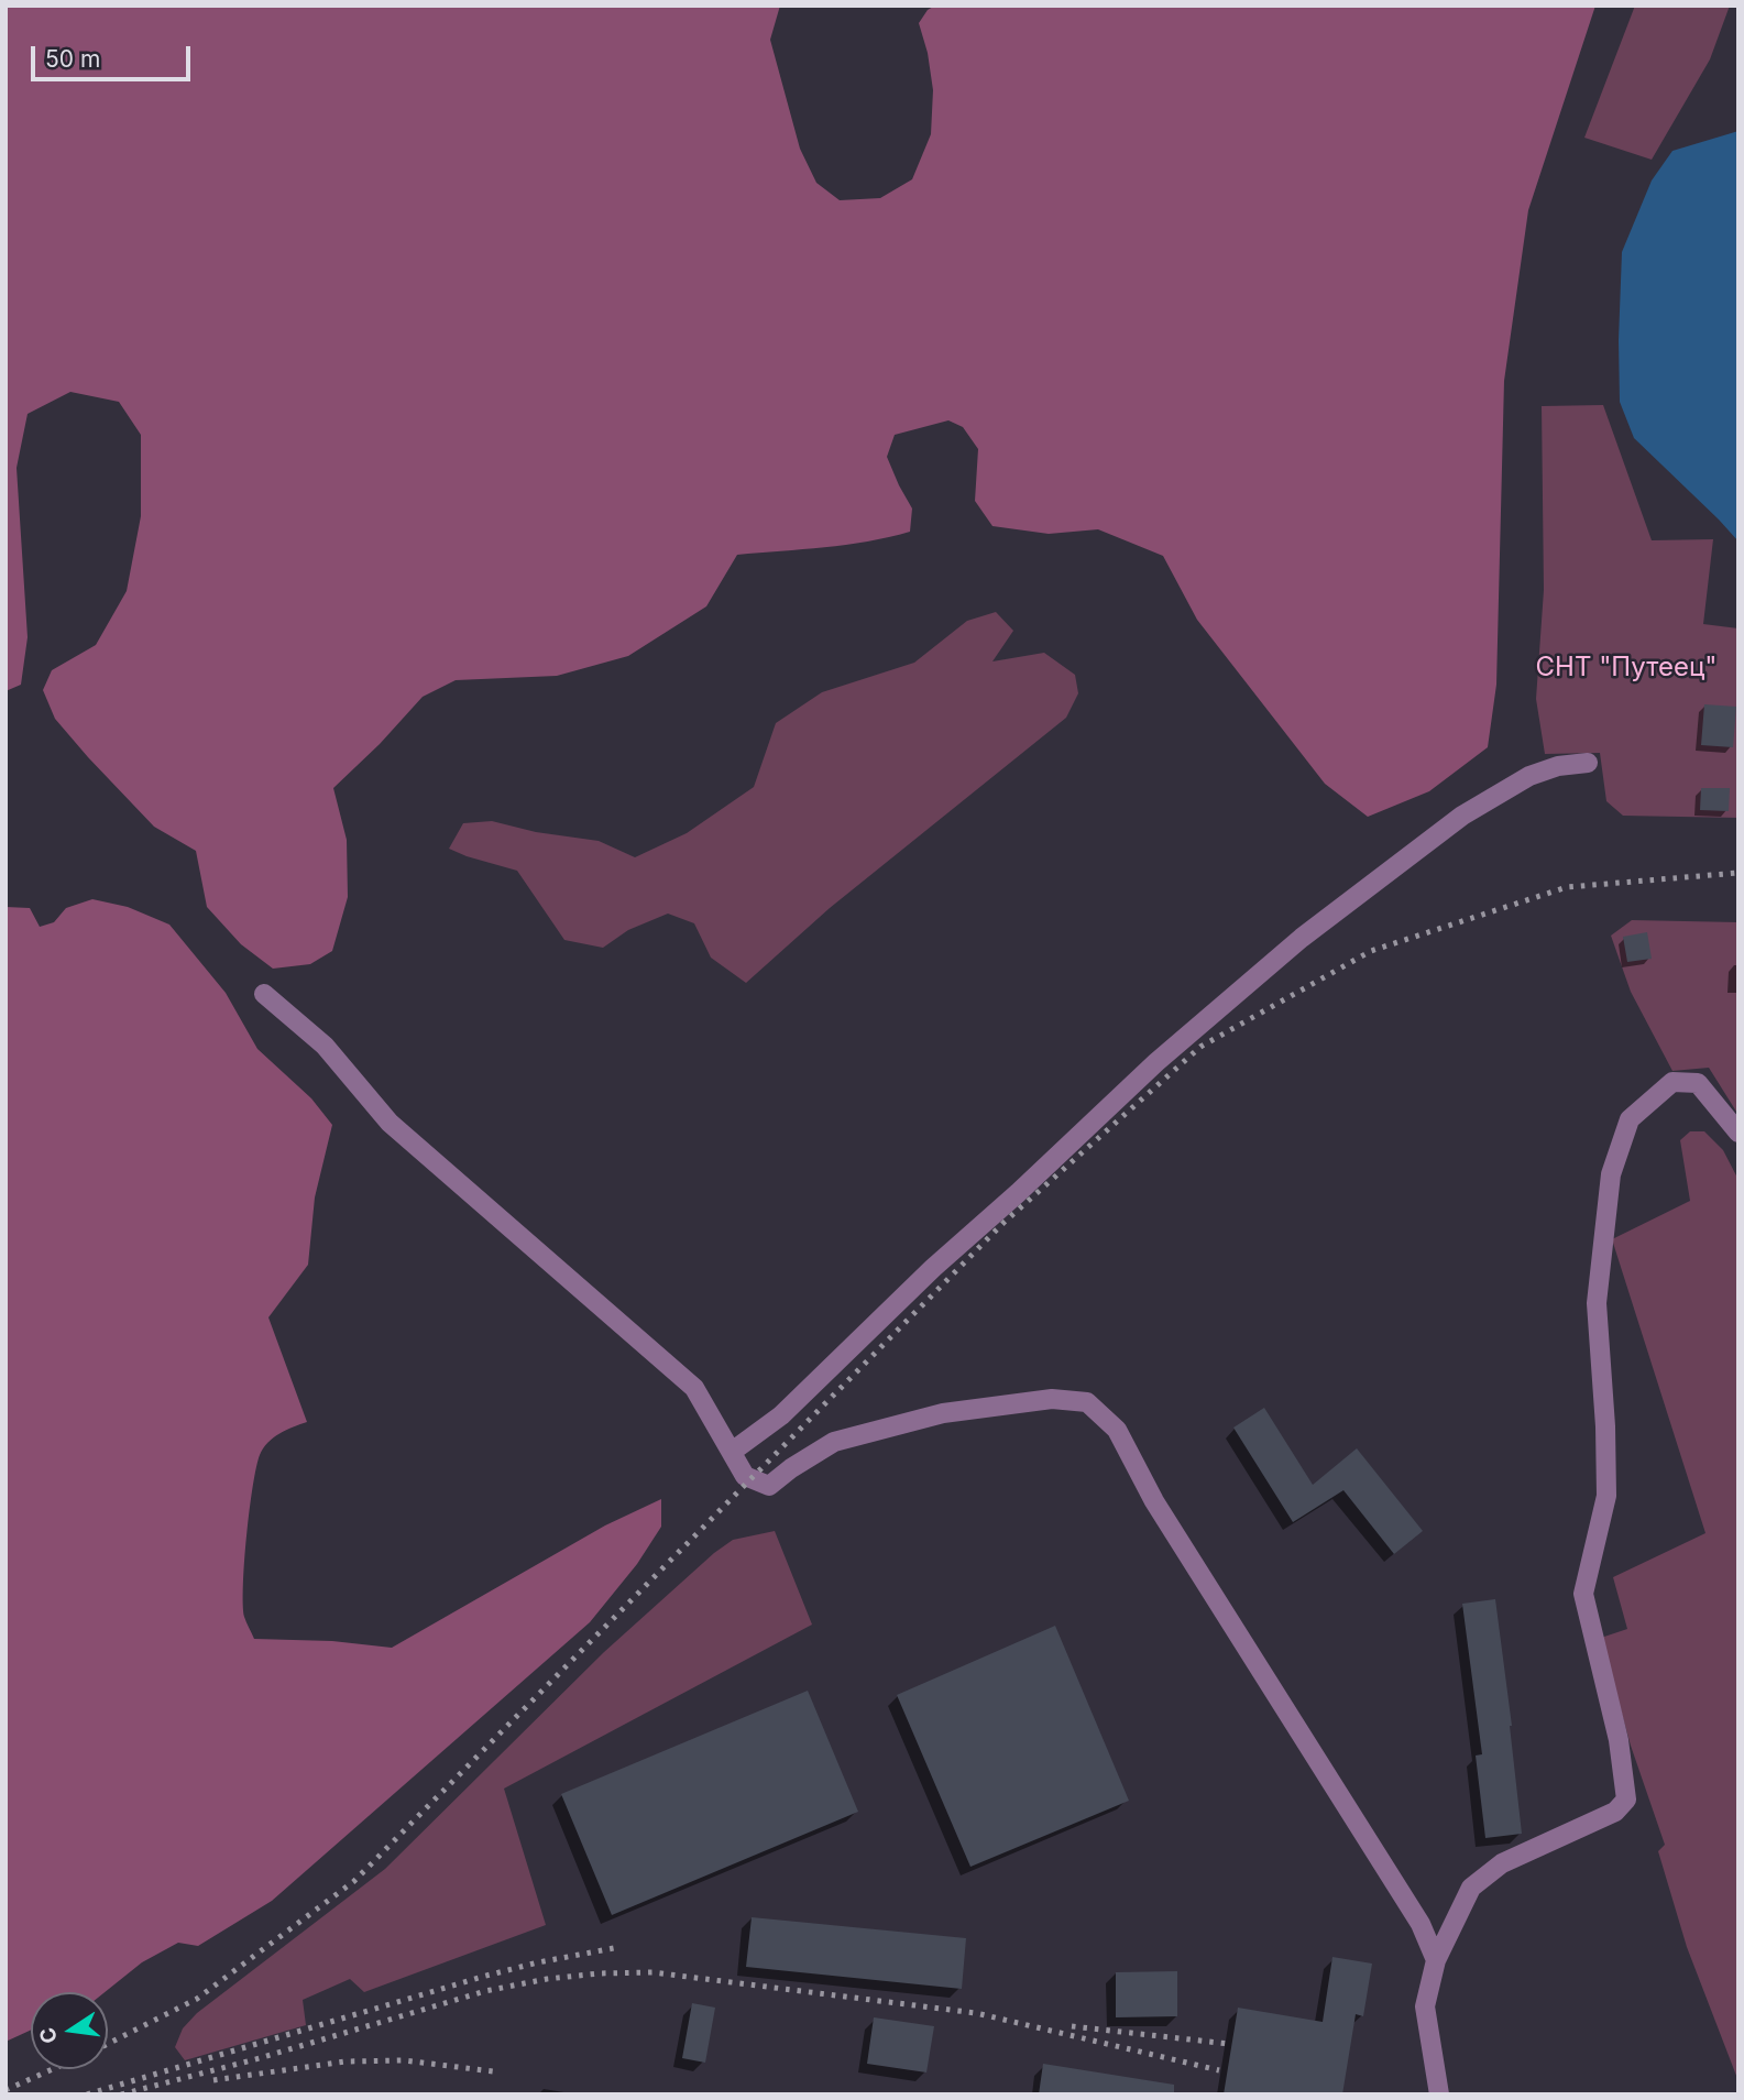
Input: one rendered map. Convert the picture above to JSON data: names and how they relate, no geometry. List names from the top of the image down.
{
  "parks": ["СНТ \"Путеец\""],
  "scale_bar": "50 m",
  "north": "left"
}
